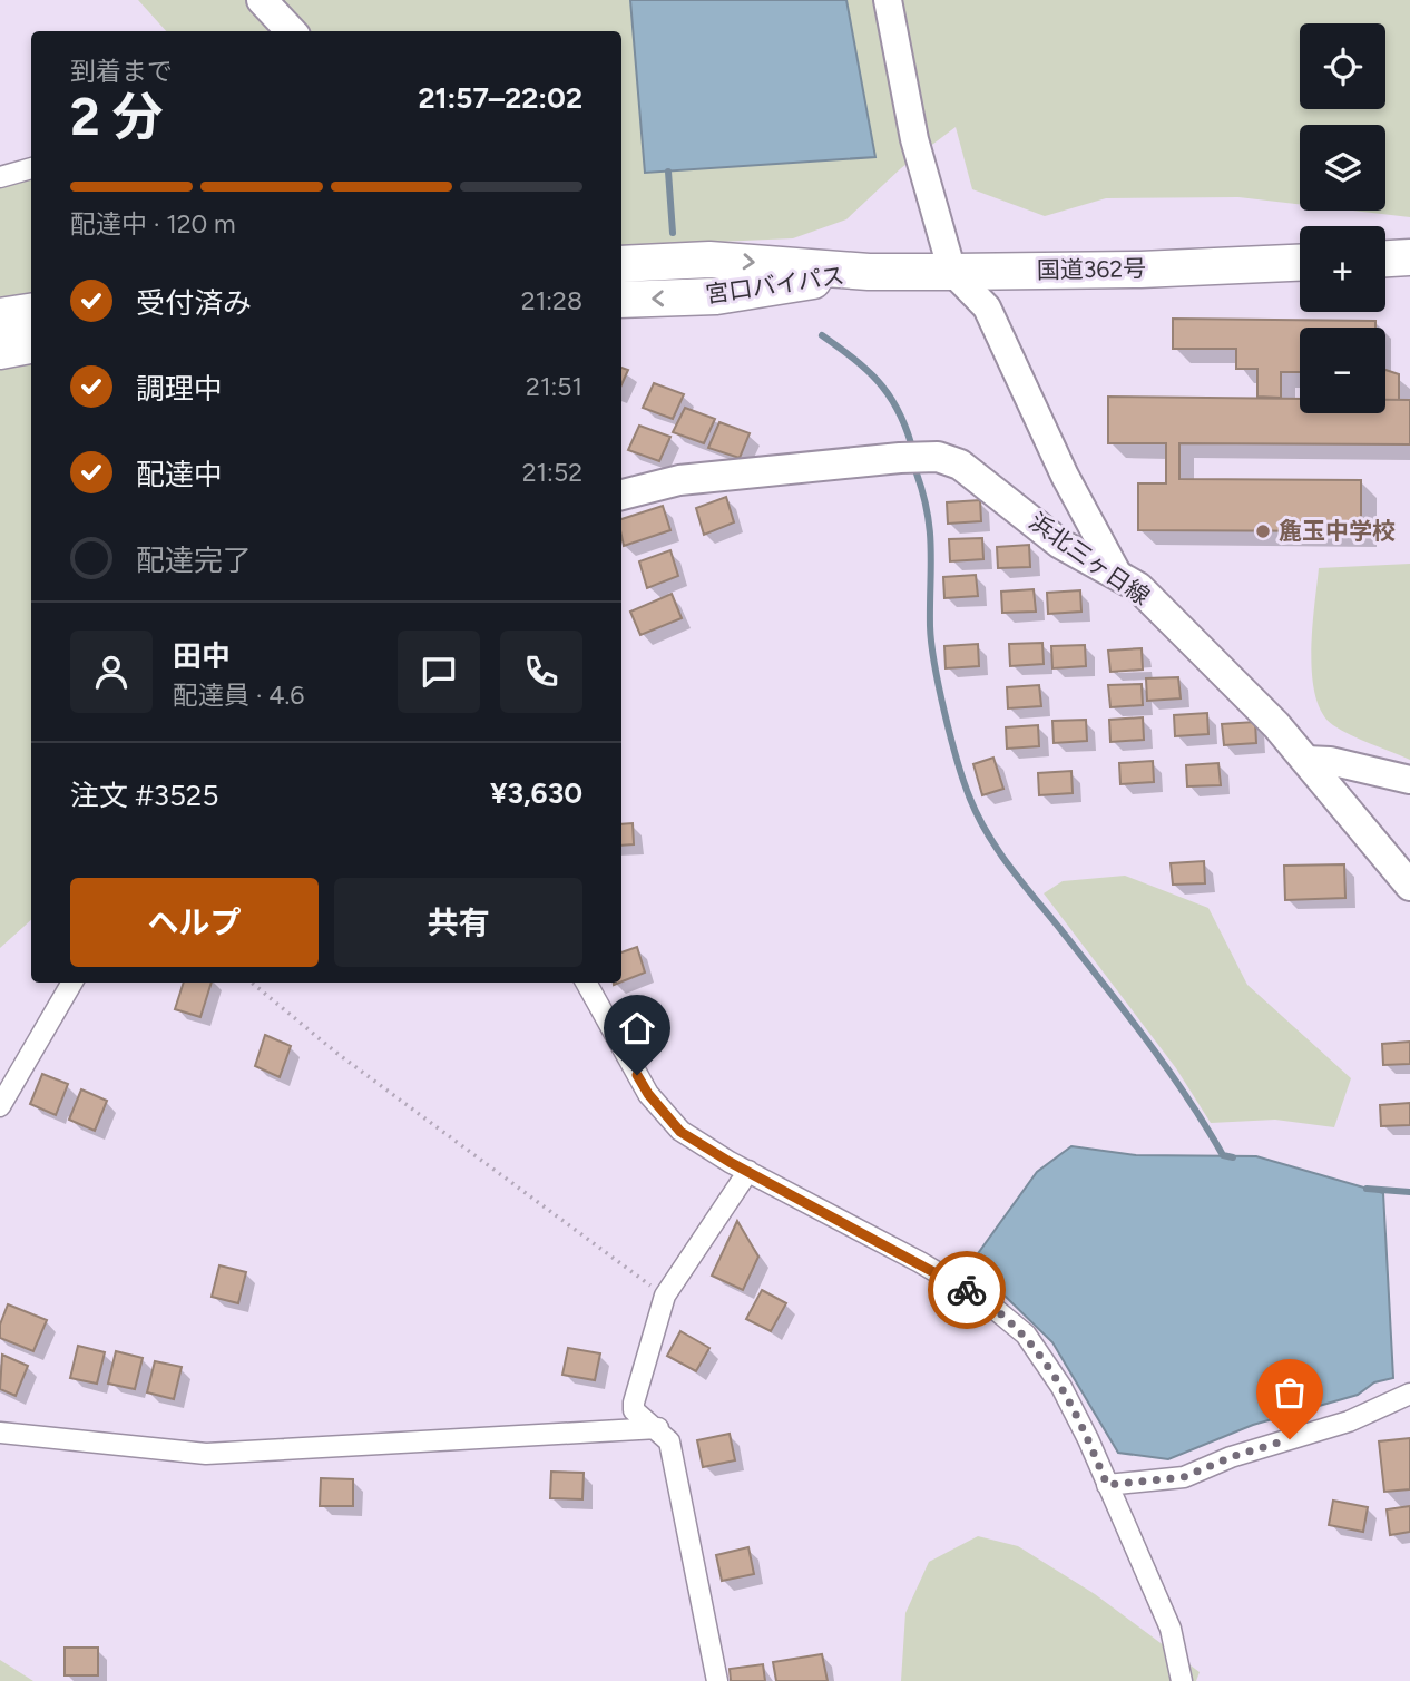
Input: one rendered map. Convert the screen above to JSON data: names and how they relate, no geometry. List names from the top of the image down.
{
  "streets": {
    "highway": ["国道362号", "宮口バイパス"],
    "main road": ["浜北三ヶ日線"]
  },
  "crossings": [
    ["国道362号", "宮口バイパス"]
  ],
  "places": ["麁玉中学校"],
  "page": {
    "map_buttons": ["+", "−"],
    "heading": ["2 分", "到着まで", "21:57–22:02"],
    "panel": [
      "田中",
      "配達員 · 4.6",
      "注文 #3525",
      "¥3,630"
    ],
    "bar": "配達中 · 120 m",
    "list": [
      ["受付済み", "21:28"],
      ["調理中", "21:51"],
      ["配達中", "21:52"],
      "配達完了"
    ],
    "buttons": ["ヘルプ", "共有"]
  }
}
